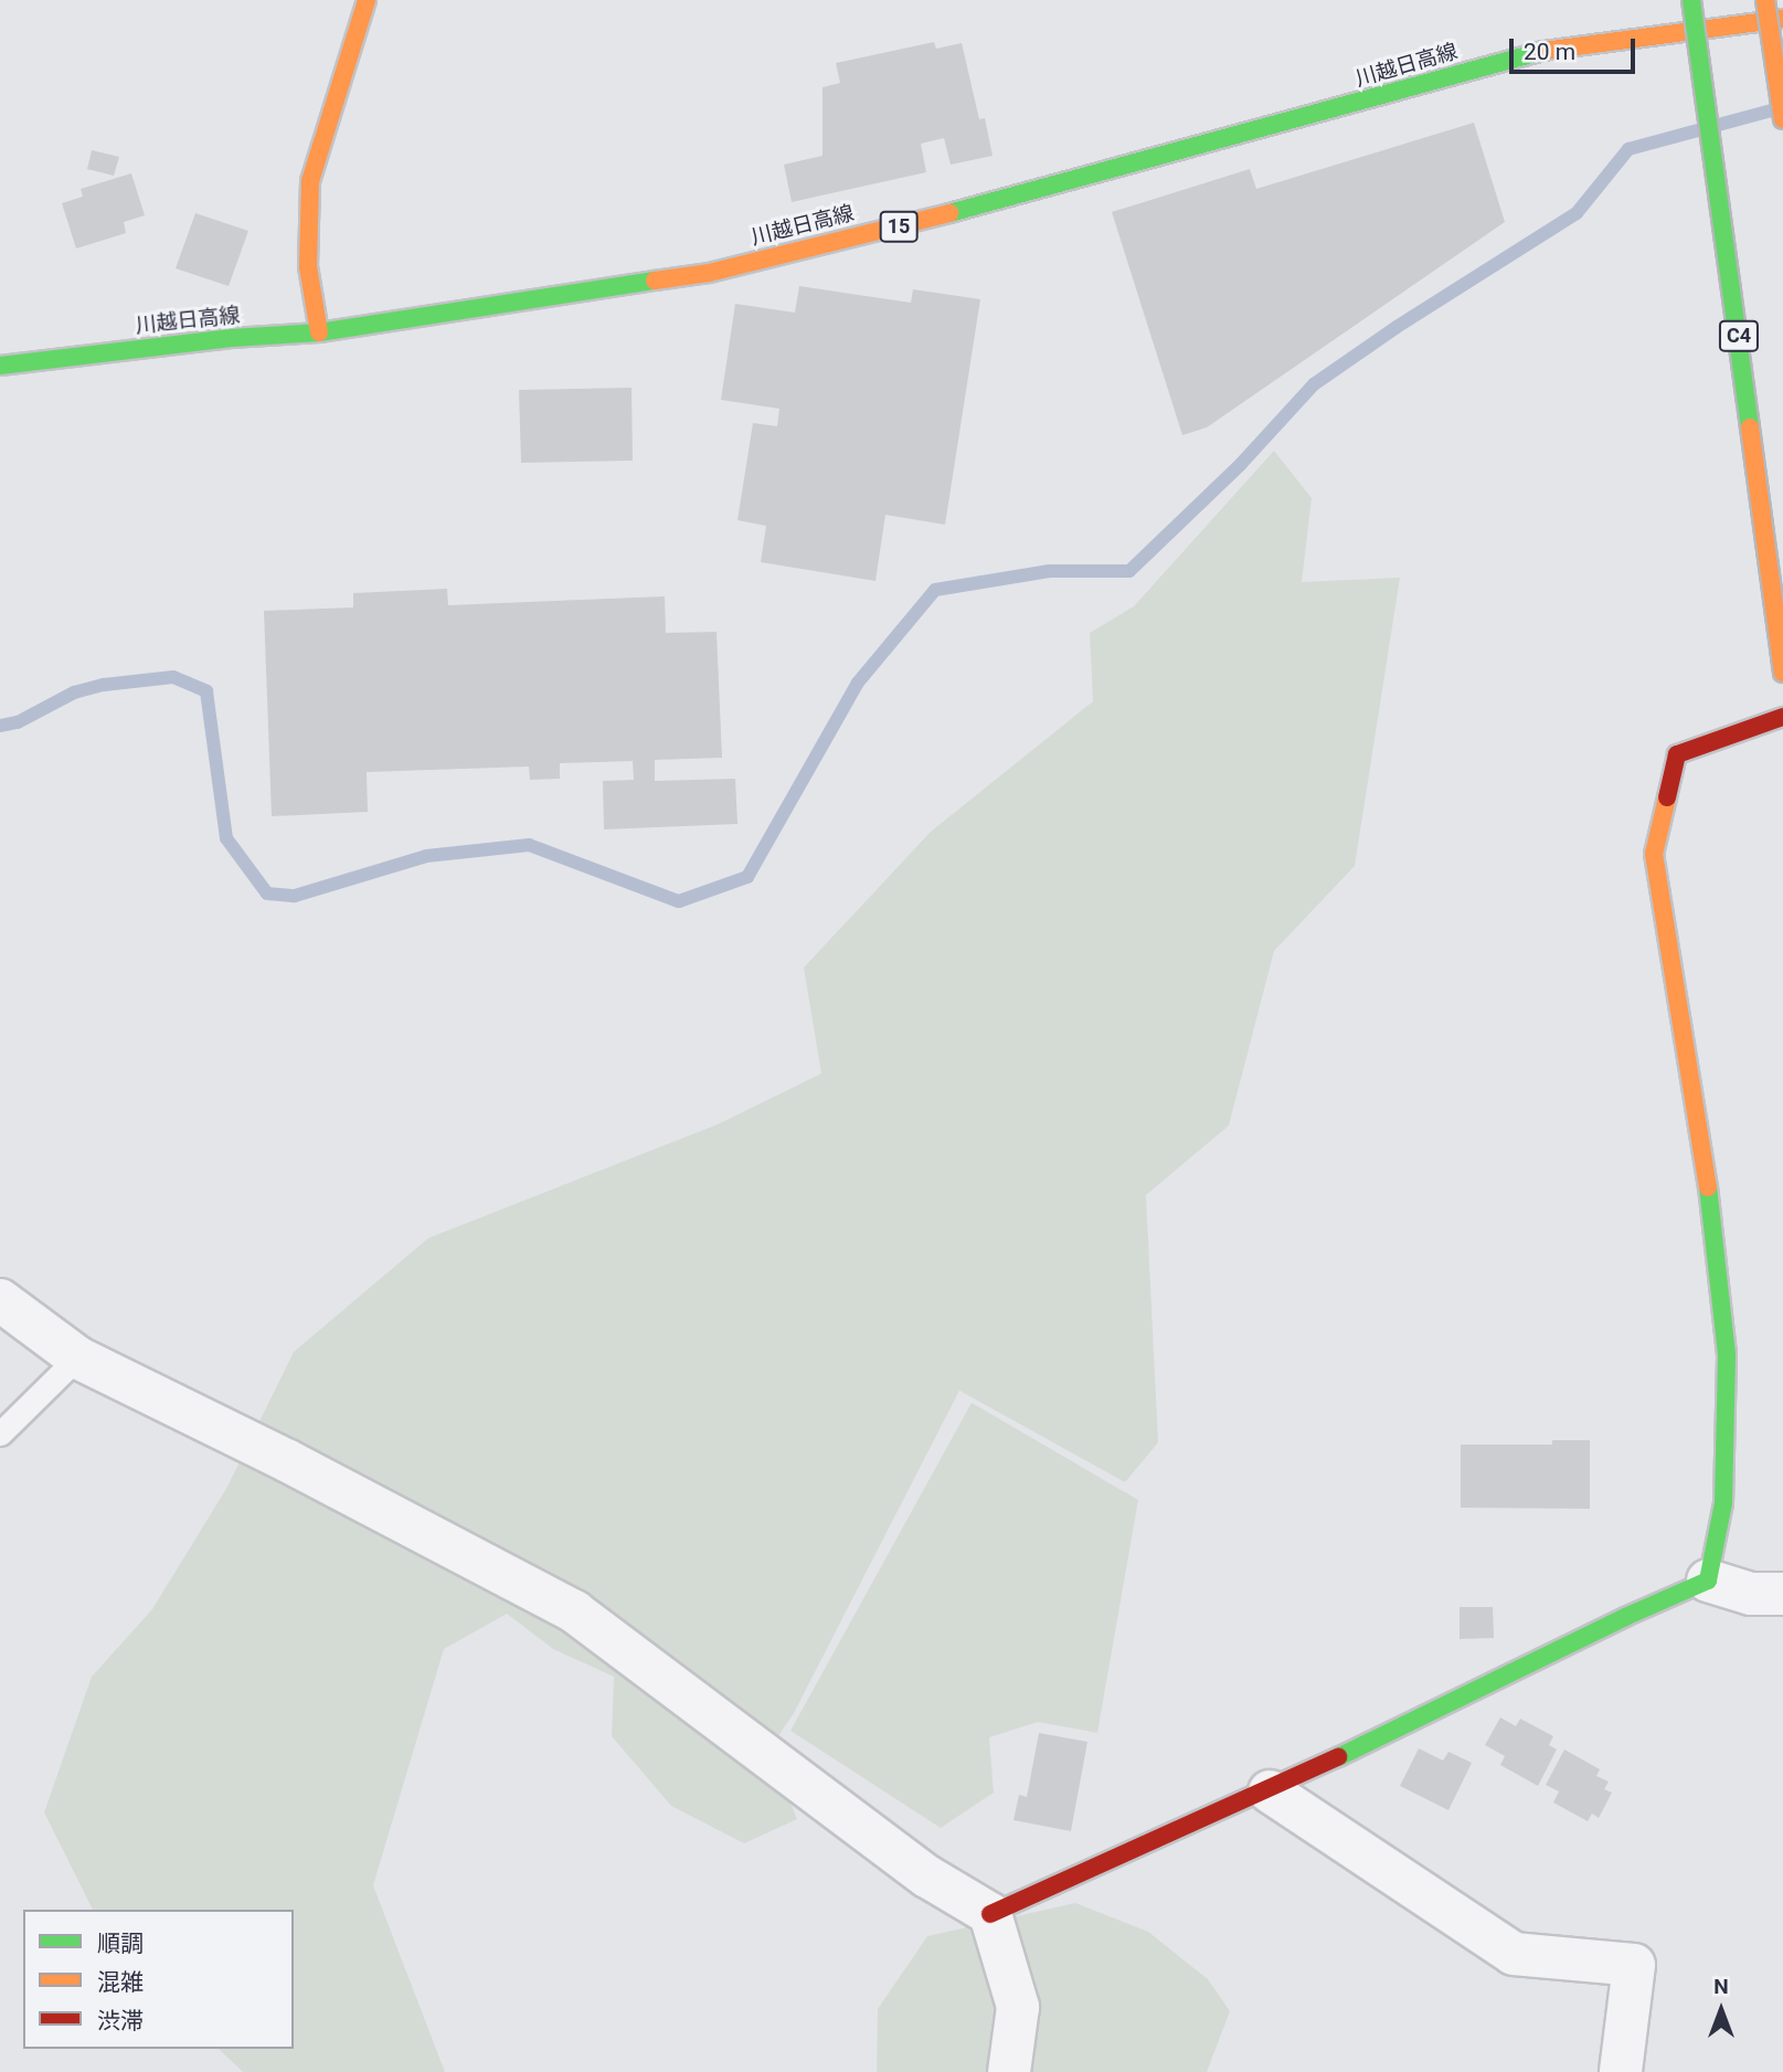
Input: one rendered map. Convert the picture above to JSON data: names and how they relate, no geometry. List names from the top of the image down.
{
  "streets": {
    "main road": ["川越日高線", "15", "C4"]
  },
  "legend": ["順調", "混雑", "渋滞"],
  "scale_bar": "20 m",
  "north": "top"
}
